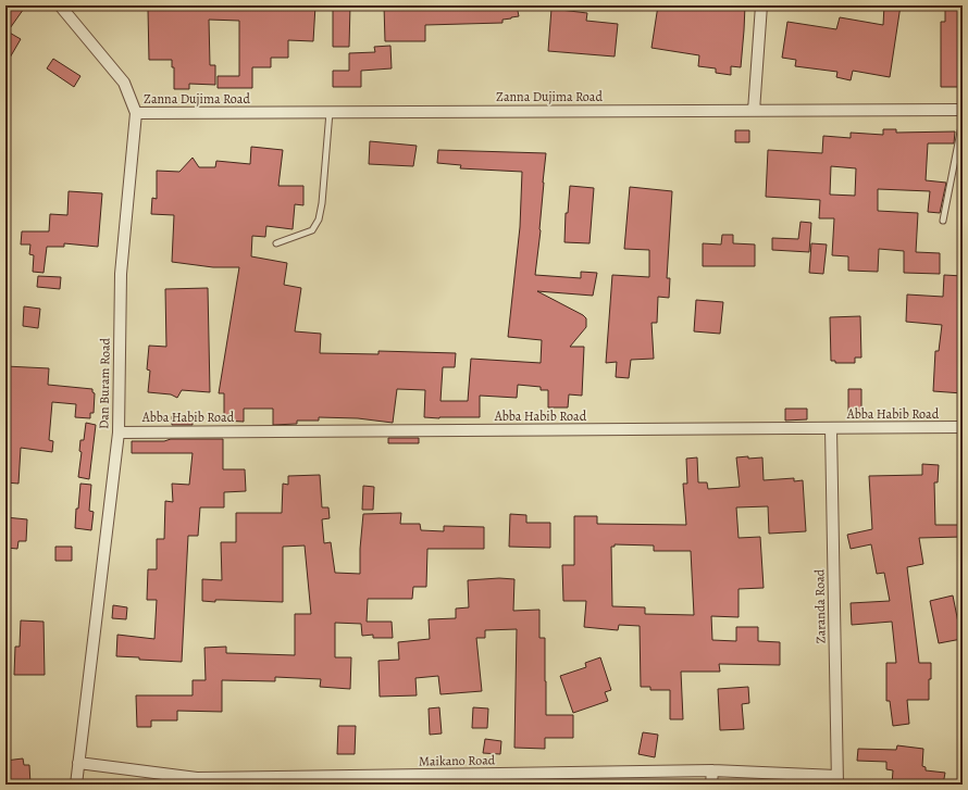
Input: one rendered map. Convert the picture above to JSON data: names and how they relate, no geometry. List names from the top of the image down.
{
  "streets": {
    "street": [
      "Zanna Dujima Road",
      "Dan Buram Road",
      "Abba Habib Road",
      "Zaranda Road",
      "Maikano Road"
    ]
  },
  "crossings": [
    ["Zanna Dujima Road", "Dan Buram Road"],
    ["Dan Buram Road", "Abba Habib Road"],
    ["Dan Buram Road", "Maikano Road"],
    ["Abba Habib Road", "Zaranda Road"],
    ["Zaranda Road", "Maikano Road"]
  ]
}
